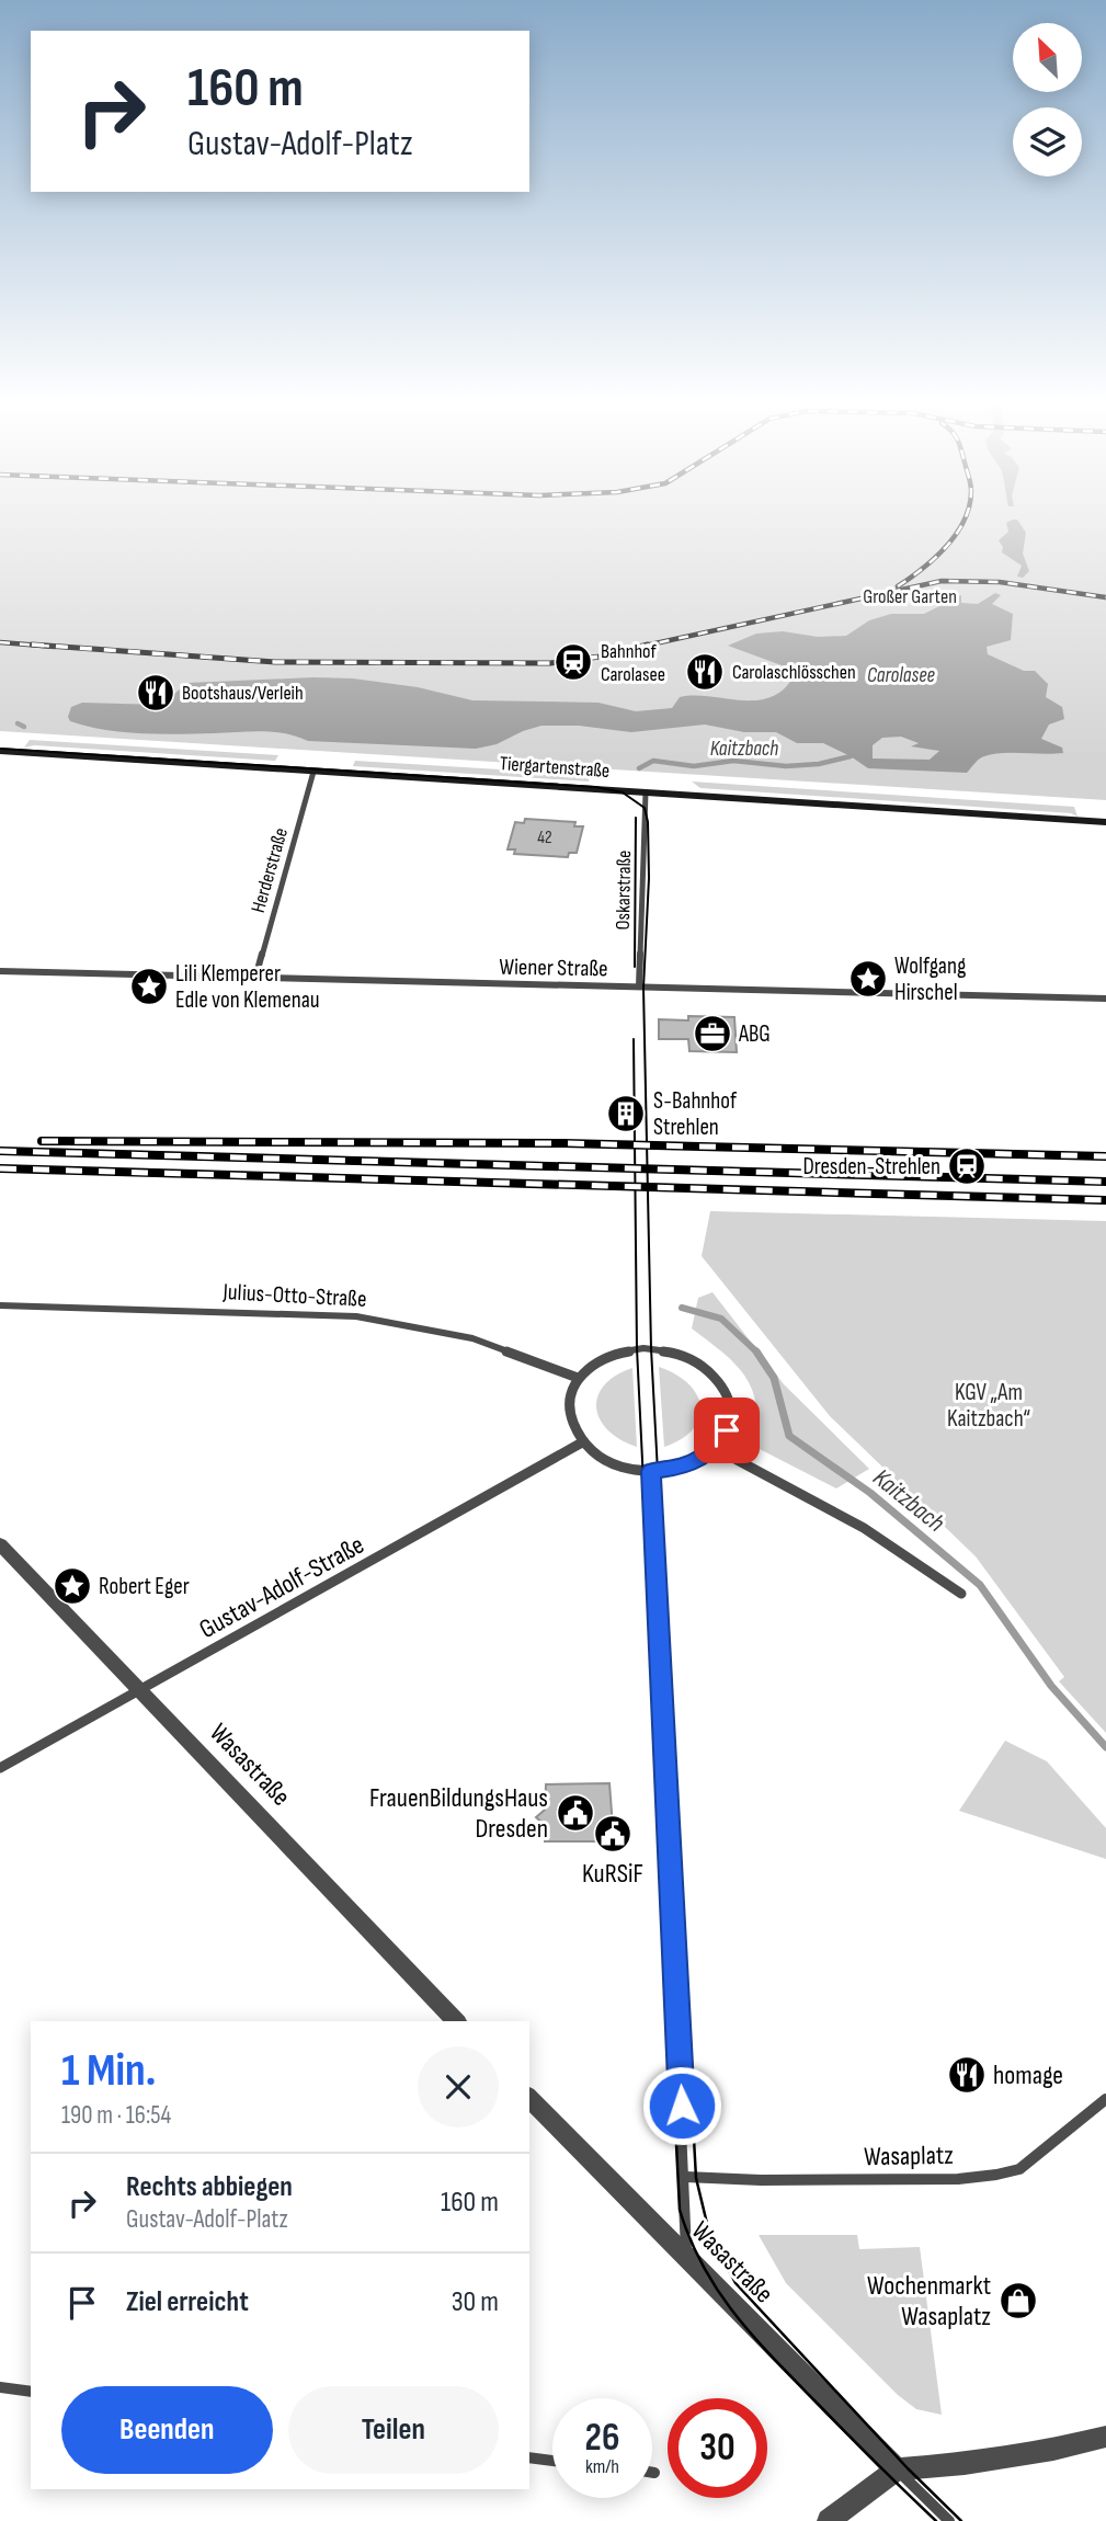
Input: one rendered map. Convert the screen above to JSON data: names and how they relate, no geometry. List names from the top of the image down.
{
  "streets": {
    "main road": ["Tiergartenstraße"],
    "street": [
      "Herderstraße",
      "Oskarstraße",
      "Wiener Straße",
      "Julius-Otto-Straße",
      "Gustav-Adolf-Straße",
      "Wasastraße",
      "Wasaplatz"
    ]
  },
  "crossings": [
    ["Tiergartenstraße", "Herderstraße"],
    ["Tiergartenstraße", "Oskarstraße"],
    ["Herderstraße", "Wiener Straße"],
    ["Oskarstraße", "Wiener Straße"],
    ["Julius-Otto-Straße", "Gustav-Adolf-Straße"],
    ["Gustav-Adolf-Straße", "Wasastraße"]
  ],
  "water": ["Carolasee", "Kaitzbach"],
  "parks": ["Großer Garten", "KGV „Am Kaitzbach“"],
  "places": {
    "station": ["Bahnhof Carolasee", "Dresden-Strehlen"],
    "restaurant": ["Carolaschlösschen", "Bootshaus/Verleih", "homage"],
    "place": ["Wolfgang Hirschel", "Lili Klemperer Edle von Klemenau", "Robert Eger"],
    "office": ["ABG"],
    "building": ["S-Bahnhof Strehlen"],
    "public building": ["FrauenBildungsHaus Dresden", "KuRSiF"],
    "shop": ["Wochenmarkt Wasaplatz"]
  },
  "house_numbers": ["42"],
  "north": "top left",
  "page": {
    "turn": ["160 m", "Gustav-Adolf-Platz"],
    "heading": ["1 Min.", "190 m · 16:54"],
    "list": [
      {
        "name": "Rechts abbiegen",
        "note": "Gustav-Adolf-Platz",
        "value": "160 m"
      },
      {
        "name": "Ziel erreicht",
        "value": "30 m"
      }
    ],
    "buttons": ["Beenden", "Teilen"],
    "speed": "26 km/h",
    "limit": "30"
  }
}
